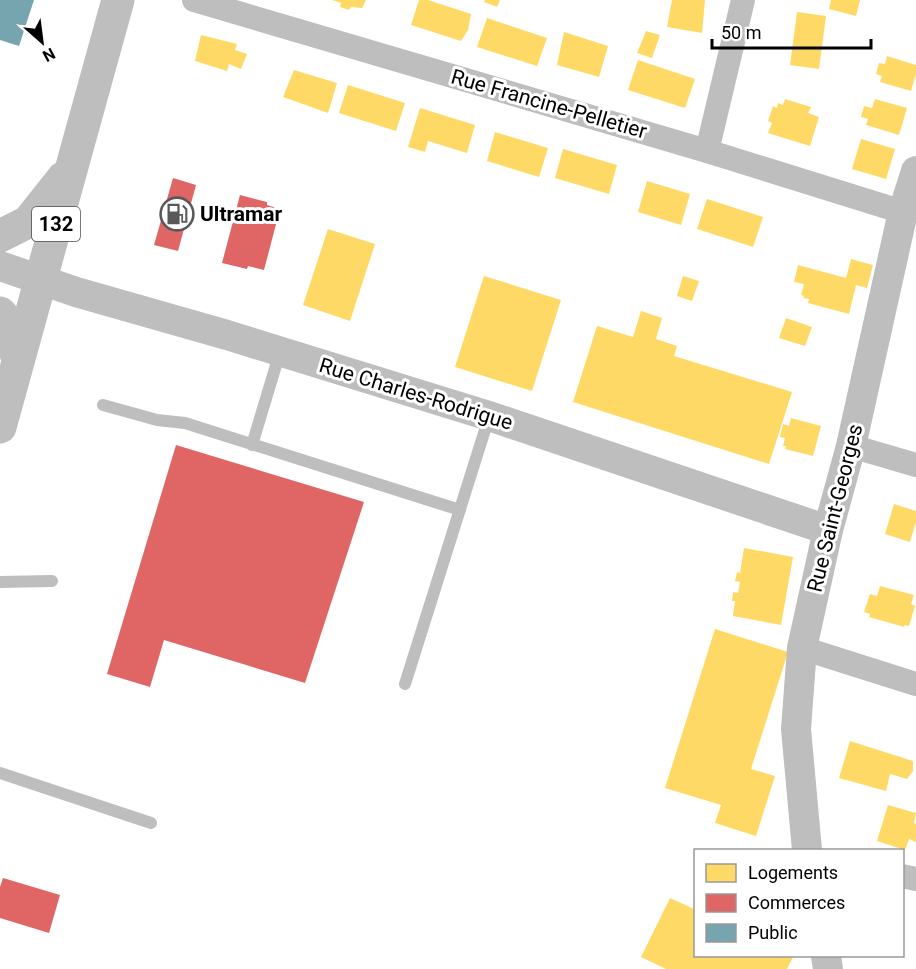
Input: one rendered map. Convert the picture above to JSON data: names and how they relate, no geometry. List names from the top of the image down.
{
  "streets": {
    "main road": ["132"],
    "street": ["Rue Francine-Pelletier", "Rue Charles-Rodrigue", "Rue Saint-Georges"]
  },
  "crossings": [
    ["Rue Francine-Pelletier", "Rue Saint-Georges"],
    ["132", "Rue Charles-Rodrigue"],
    ["Rue Charles-Rodrigue", "Rue Saint-Georges"]
  ],
  "places": {
    "fuel station": ["Ultramar"]
  },
  "legend": ["Logements", "Commerces", "Public"],
  "scale_bar": "50 m",
  "north": "bottom right"
}
